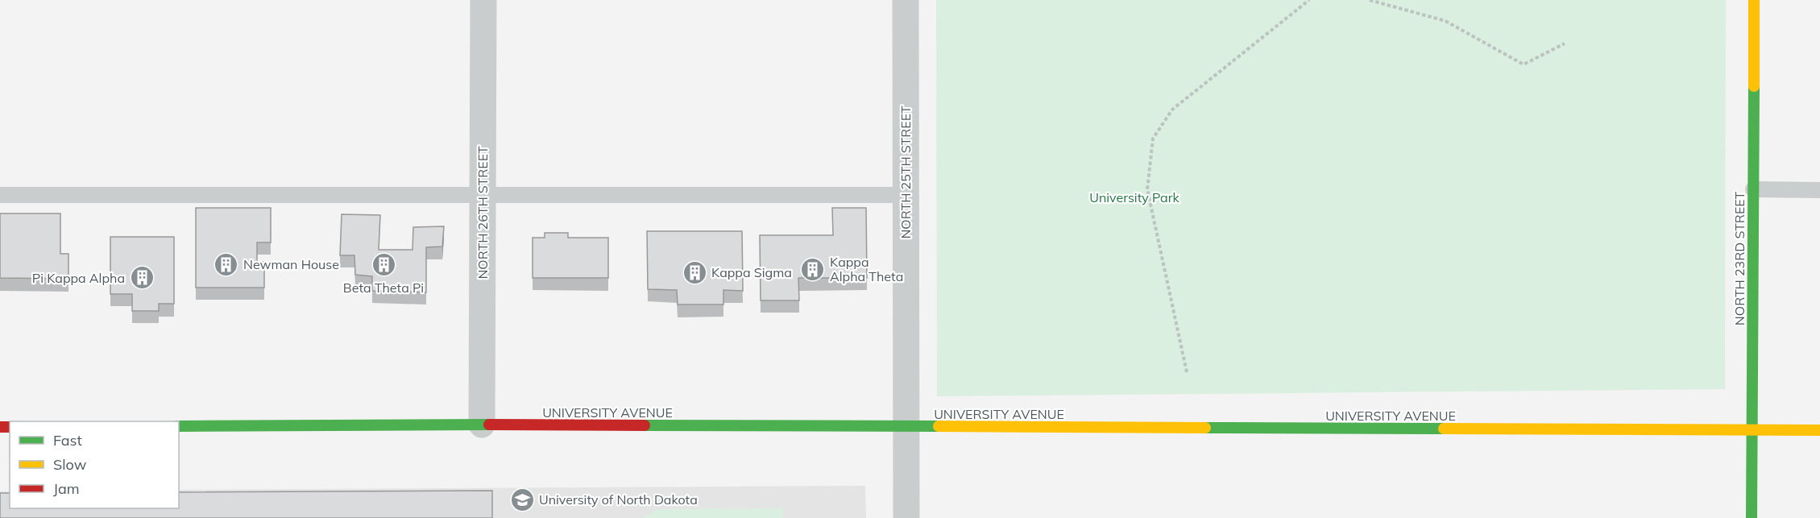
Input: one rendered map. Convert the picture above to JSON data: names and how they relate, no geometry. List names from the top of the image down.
{
  "streets": {
    "street": [
      "NORTH 25TH STREET",
      "NORTH 26TH STREET",
      "NORTH 23RD STREET",
      "UNIVERSITY AVENUE"
    ]
  },
  "crossings": [
    ["NORTH 25TH STREET", "UNIVERSITY AVENUE"],
    ["NORTH 26TH STREET", "UNIVERSITY AVENUE"],
    ["NORTH 23RD STREET", "UNIVERSITY AVENUE"]
  ],
  "parks": ["University Park"],
  "places": {
    "building": [
      "Newman House",
      "Beta Theta Pi",
      "Kappa Alpha Theta",
      "Kappa Sigma",
      "Pi Kappa Alpha"
    ],
    "school or university": ["University of North Dakota"]
  },
  "legend": ["Fast", "Slow", "Jam"]
}
